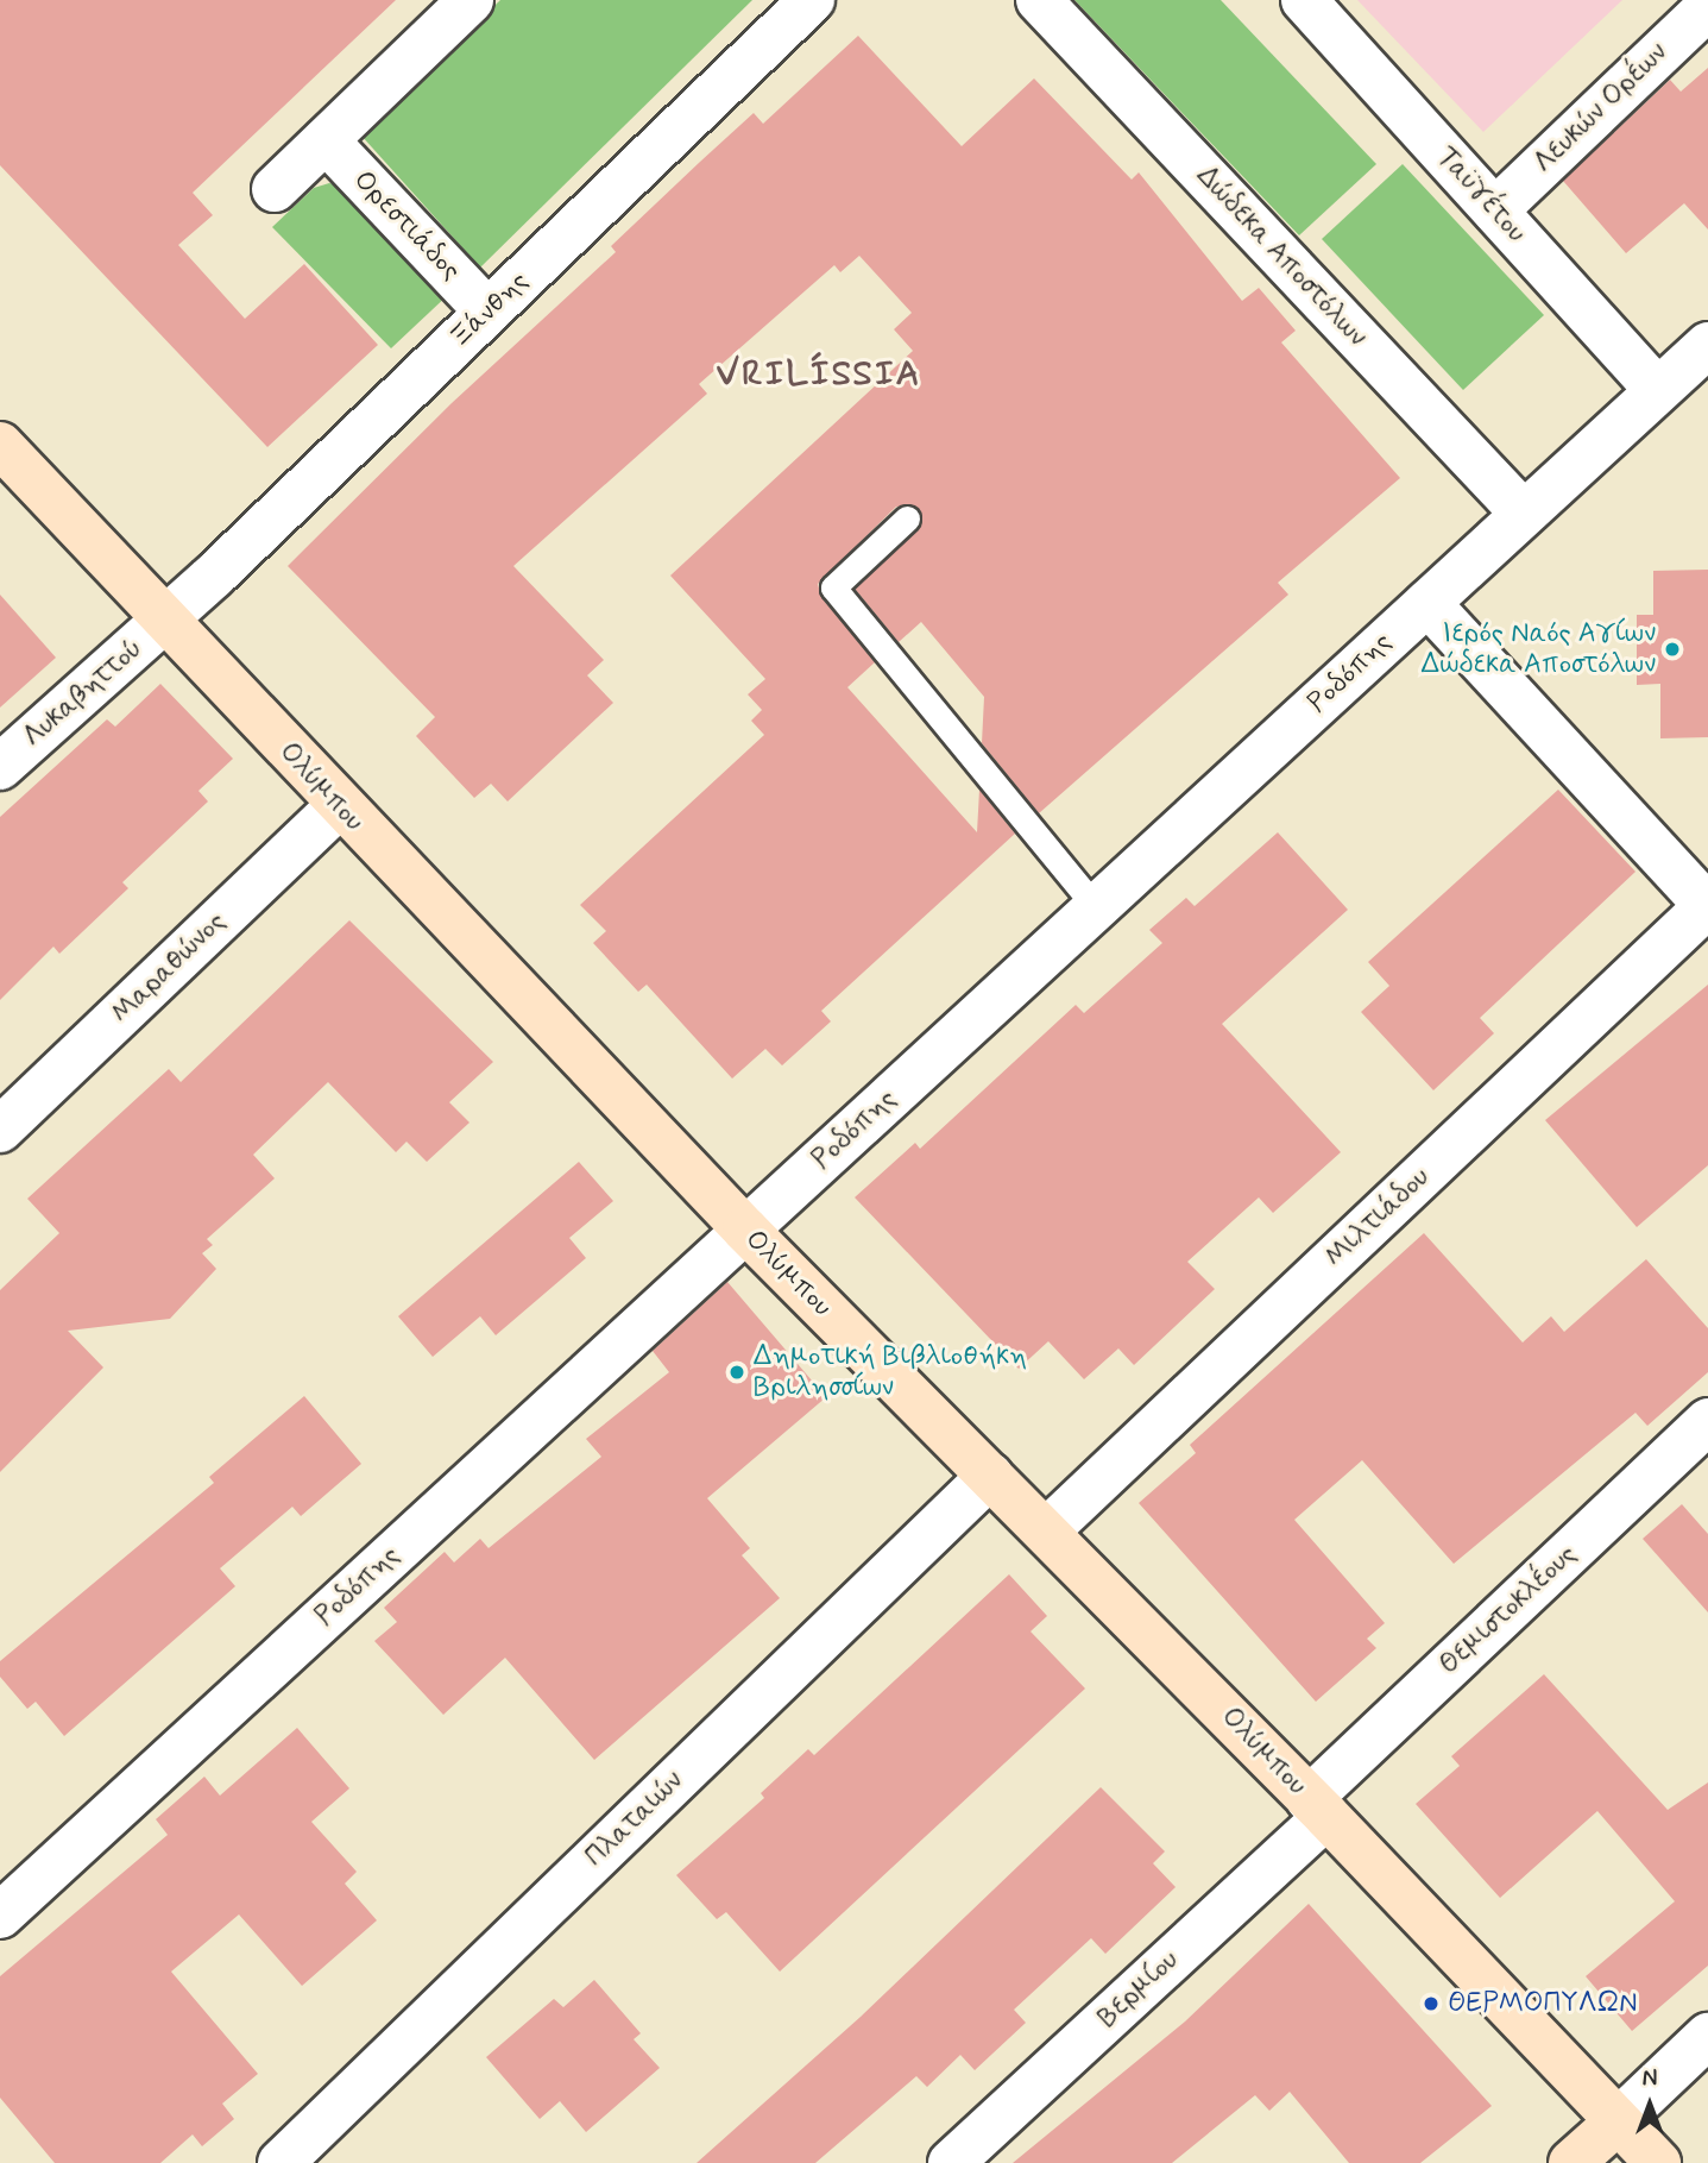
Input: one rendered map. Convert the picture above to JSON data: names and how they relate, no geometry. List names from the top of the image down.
{
  "streets": {
    "street": [
      "Λευκών Ορέων",
      "Ταϋγέτου",
      "Ορεστιάδος",
      "Δώδεκα Αποστόλων",
      "Ξάνθης",
      "Ροδόπης",
      "Λυκαβηττού",
      "Ολύμπου",
      "Μαραθώνος",
      "Μιλτιάδου",
      "Θεμιστοκλέους",
      "Πλαταιών",
      "Βερμίου"
    ]
  },
  "crossings": [
    ["Λευκών Ορέων", "Ταϋγέτου"],
    ["Ταϋγέτου", "Ροδόπης"],
    ["Ορεστιάδος", "Ξάνθης"],
    ["Δώδεκα Αποστόλων", "Ροδόπης"],
    ["Ξάνθης", "Λυκαβηττού"],
    ["Ξάνθης", "Ολύμπου"],
    ["Ροδόπης", "Ολύμπου"],
    ["Λυκαβηττού", "Ολύμπου"],
    ["Ολύμπου", "Μαραθώνος"],
    ["Ολύμπου", "Μιλτιάδου"],
    ["Ολύμπου", "Θεμιστοκλέους"],
    ["Ολύμπου", "Πλαταιών"],
    ["Ολύμπου", "Βερμίου"],
    ["Θεμιστοκλέους", "Βερμίου"]
  ],
  "districts": ["VRILÍSSIA"],
  "places": ["Ιερός Ναός Αγίων Δώδεκα Αποστόλων", "Δημοτική Βιβλιοθήκη Βριλησσίων", "ΘΕΡΜΟΠΥΛΩΝ"],
  "north": "top"
}
